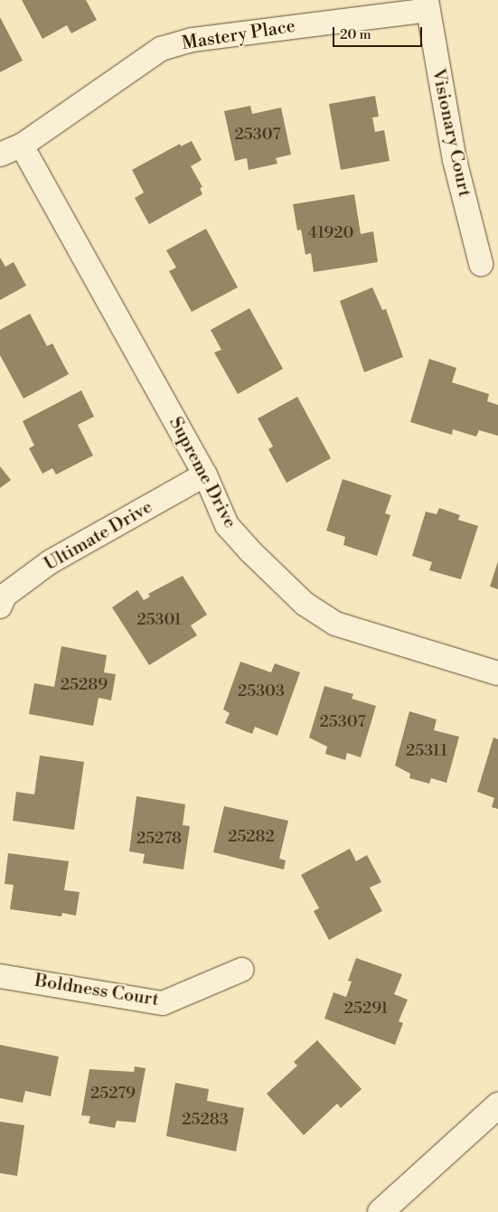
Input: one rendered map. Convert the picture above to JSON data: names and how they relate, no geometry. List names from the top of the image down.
{
  "streets": {
    "street": [
      "Mastery Place",
      "Visionary Court",
      "Supreme Drive",
      "Ultimate Drive",
      "Boldness Court"
    ]
  },
  "crossings": [
    ["Mastery Place", "Visionary Court"],
    ["Mastery Place", "Supreme Drive"],
    ["Supreme Drive", "Ultimate Drive"]
  ],
  "house_numbers": [
    "25307",
    "41920",
    "25301",
    "25289",
    "25303",
    "25307",
    "25311",
    "25282",
    "25278",
    "25291",
    "25279",
    "25283"
  ],
  "scale_bar": "20 m"
}
